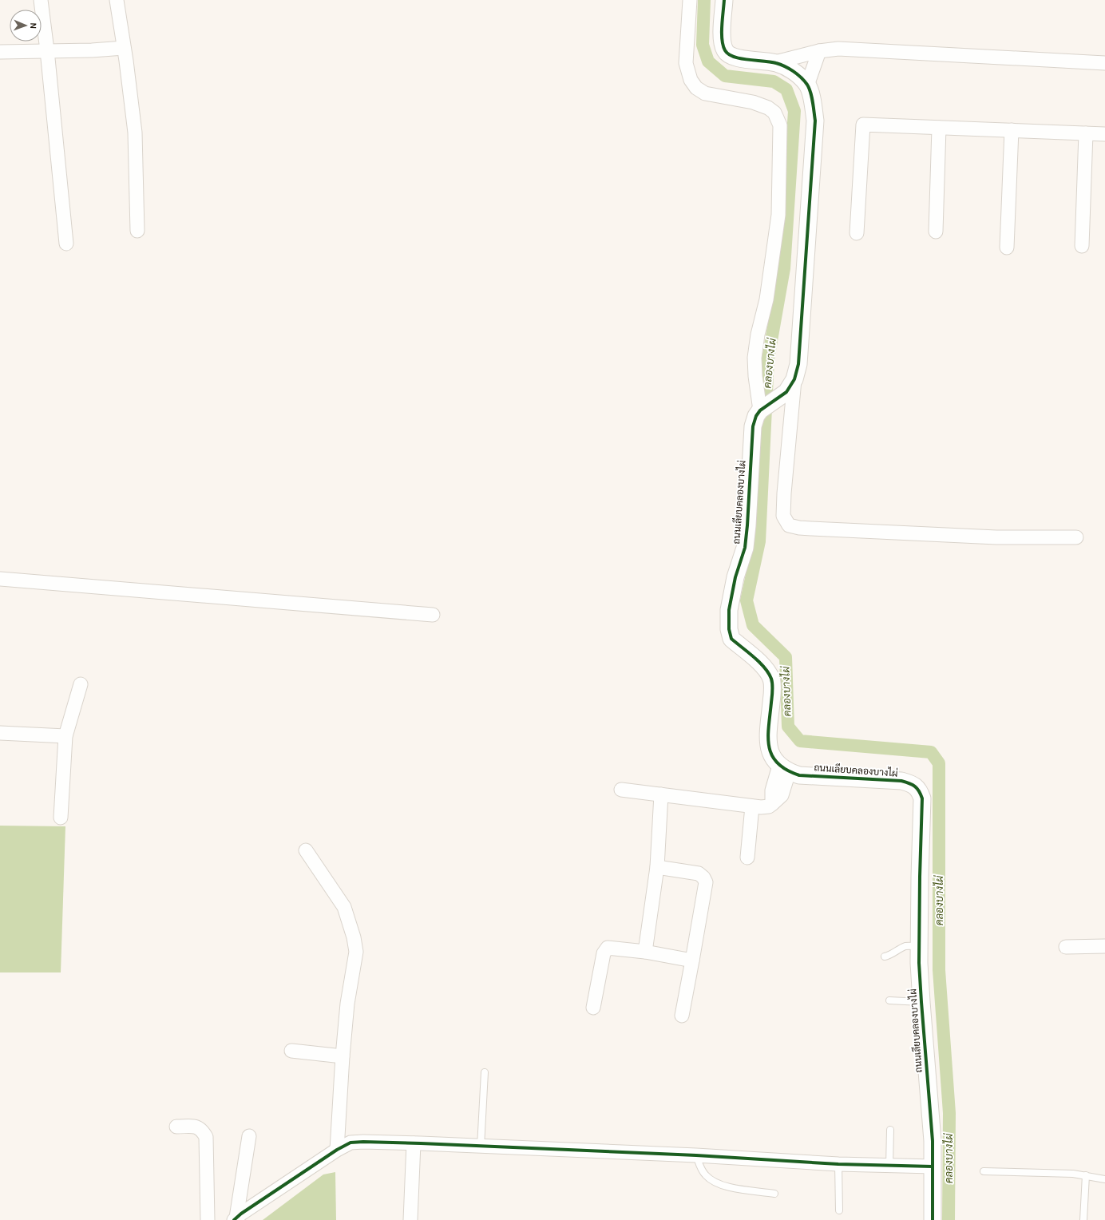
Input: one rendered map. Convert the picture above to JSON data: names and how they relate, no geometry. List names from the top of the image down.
{
  "streets": {
    "street": ["ถนนเลียบคลองบางไผ่"]
  },
  "water": ["คลองบางไผ่"],
  "north": "right"
}
